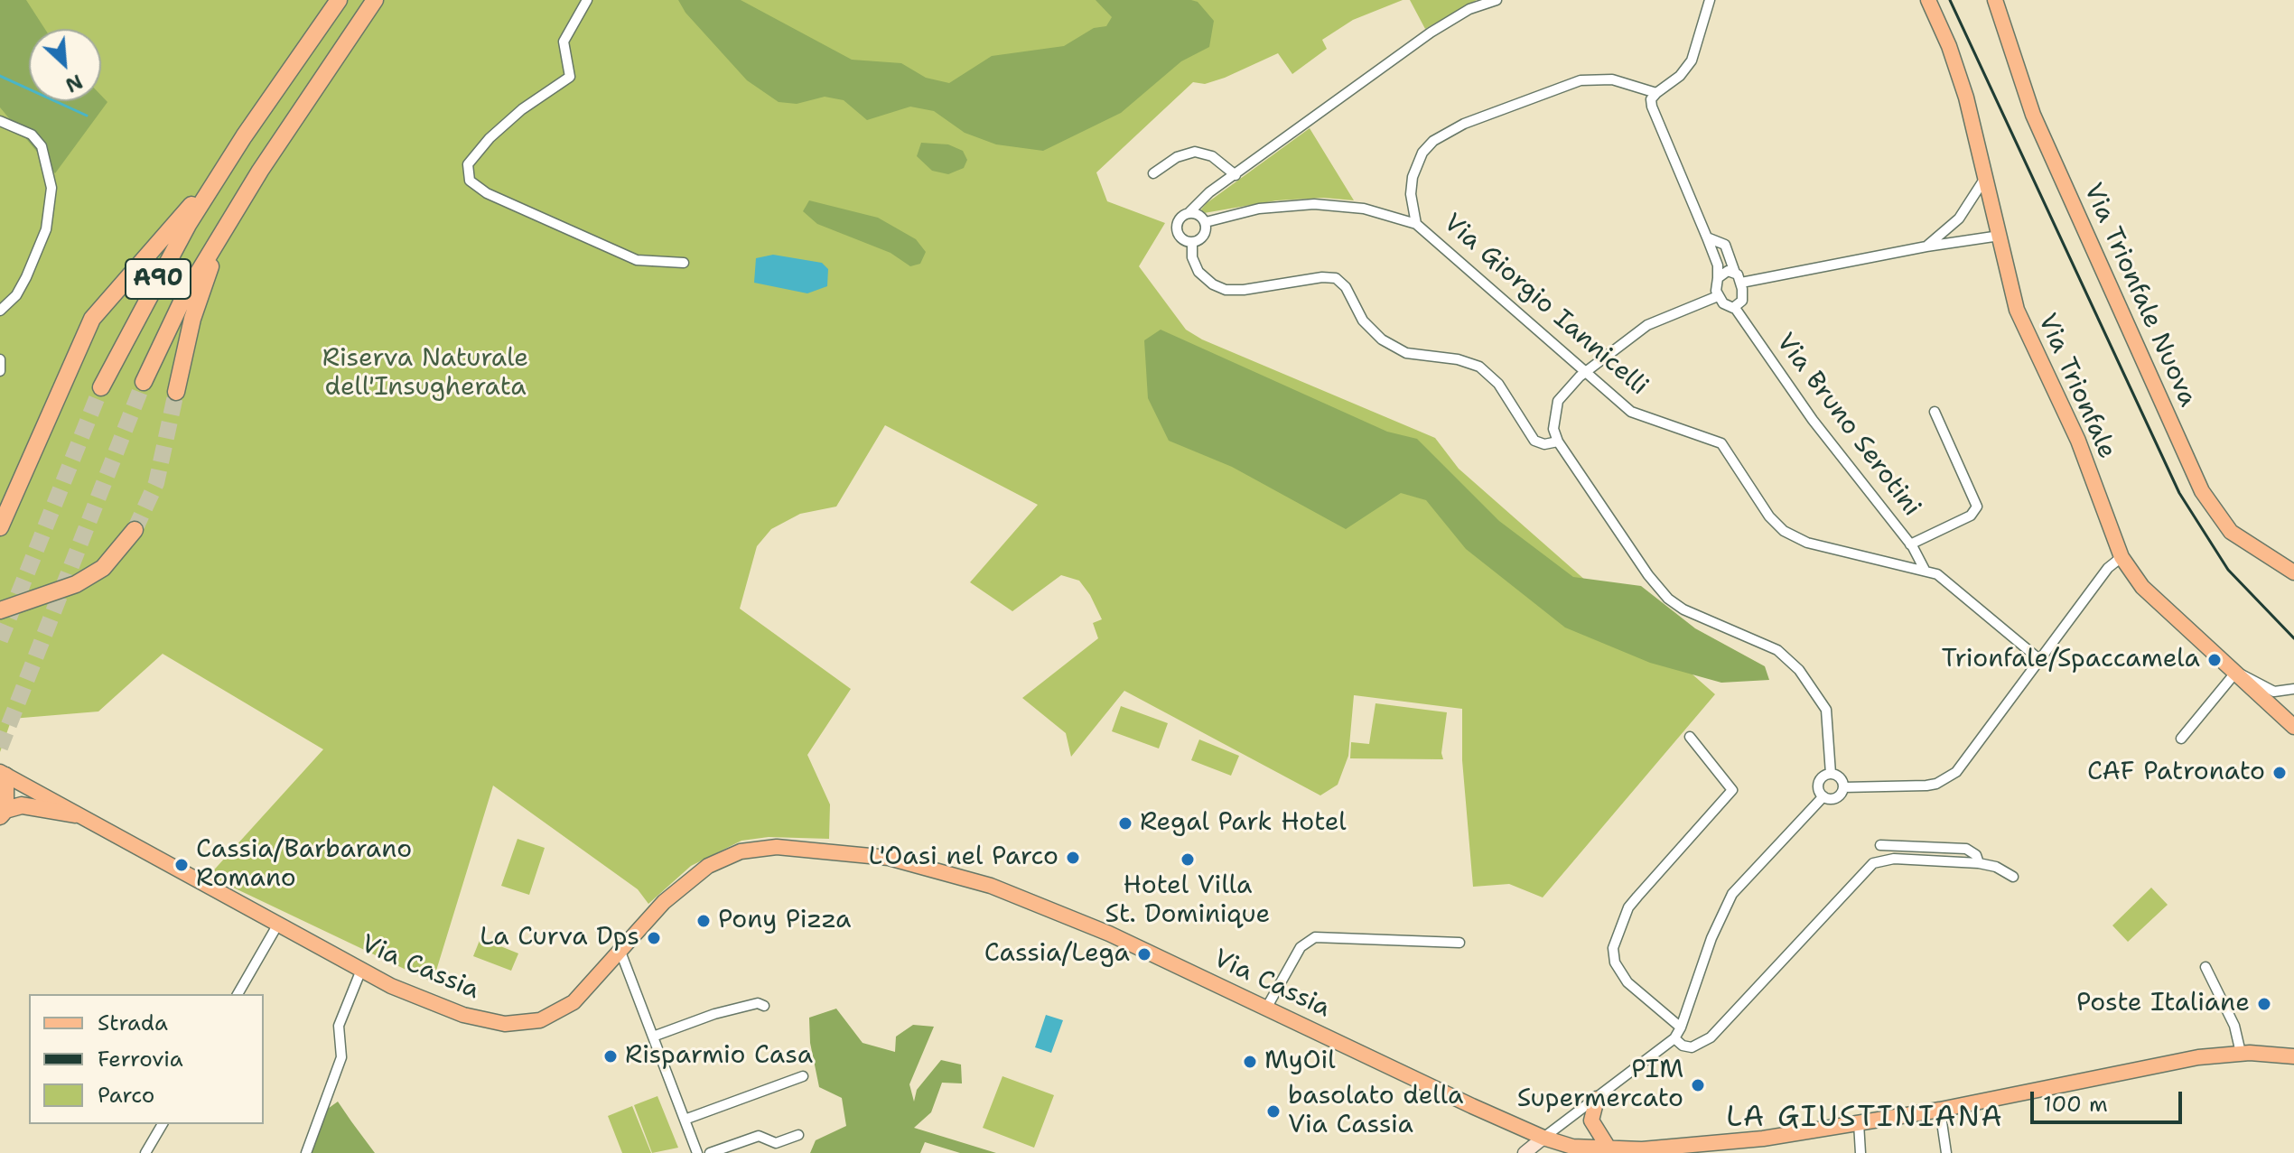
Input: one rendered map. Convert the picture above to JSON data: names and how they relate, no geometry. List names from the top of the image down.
{
  "streets": {
    "highway": ["A90"],
    "main road": ["Via Trionfale Nuova", "Via Trionfale", "Via Cassia"],
    "street": ["Via Giorgio Iannicelli", "Via Bruno Serotini"]
  },
  "crossings": [
    ["Via Giorgio Iannicelli", "Via Bruno Serotini"]
  ],
  "districts": ["LA GIUSTINIANA"],
  "parks": ["Riserva Naturale dell'Insugherata"],
  "places": [
    "Trionfale/Spaccamela",
    "CAF Patronato",
    "Regal Park Hotel",
    "L'Oasi nel Parco",
    "Hotel Villa St. Dominique",
    "Cassia/Barbarano Romano",
    "Pony Pizza",
    "La Curva Dps",
    "Cassia/Lega",
    "Poste Italiane",
    "Risparmio Casa",
    "MyOil",
    "PIM Supermercato",
    "basolato della Via Cassia"
  ],
  "legend": ["Strada", "Ferrovia", "Parco"],
  "scale_bar": "100 m",
  "north": "bottom right"
}
